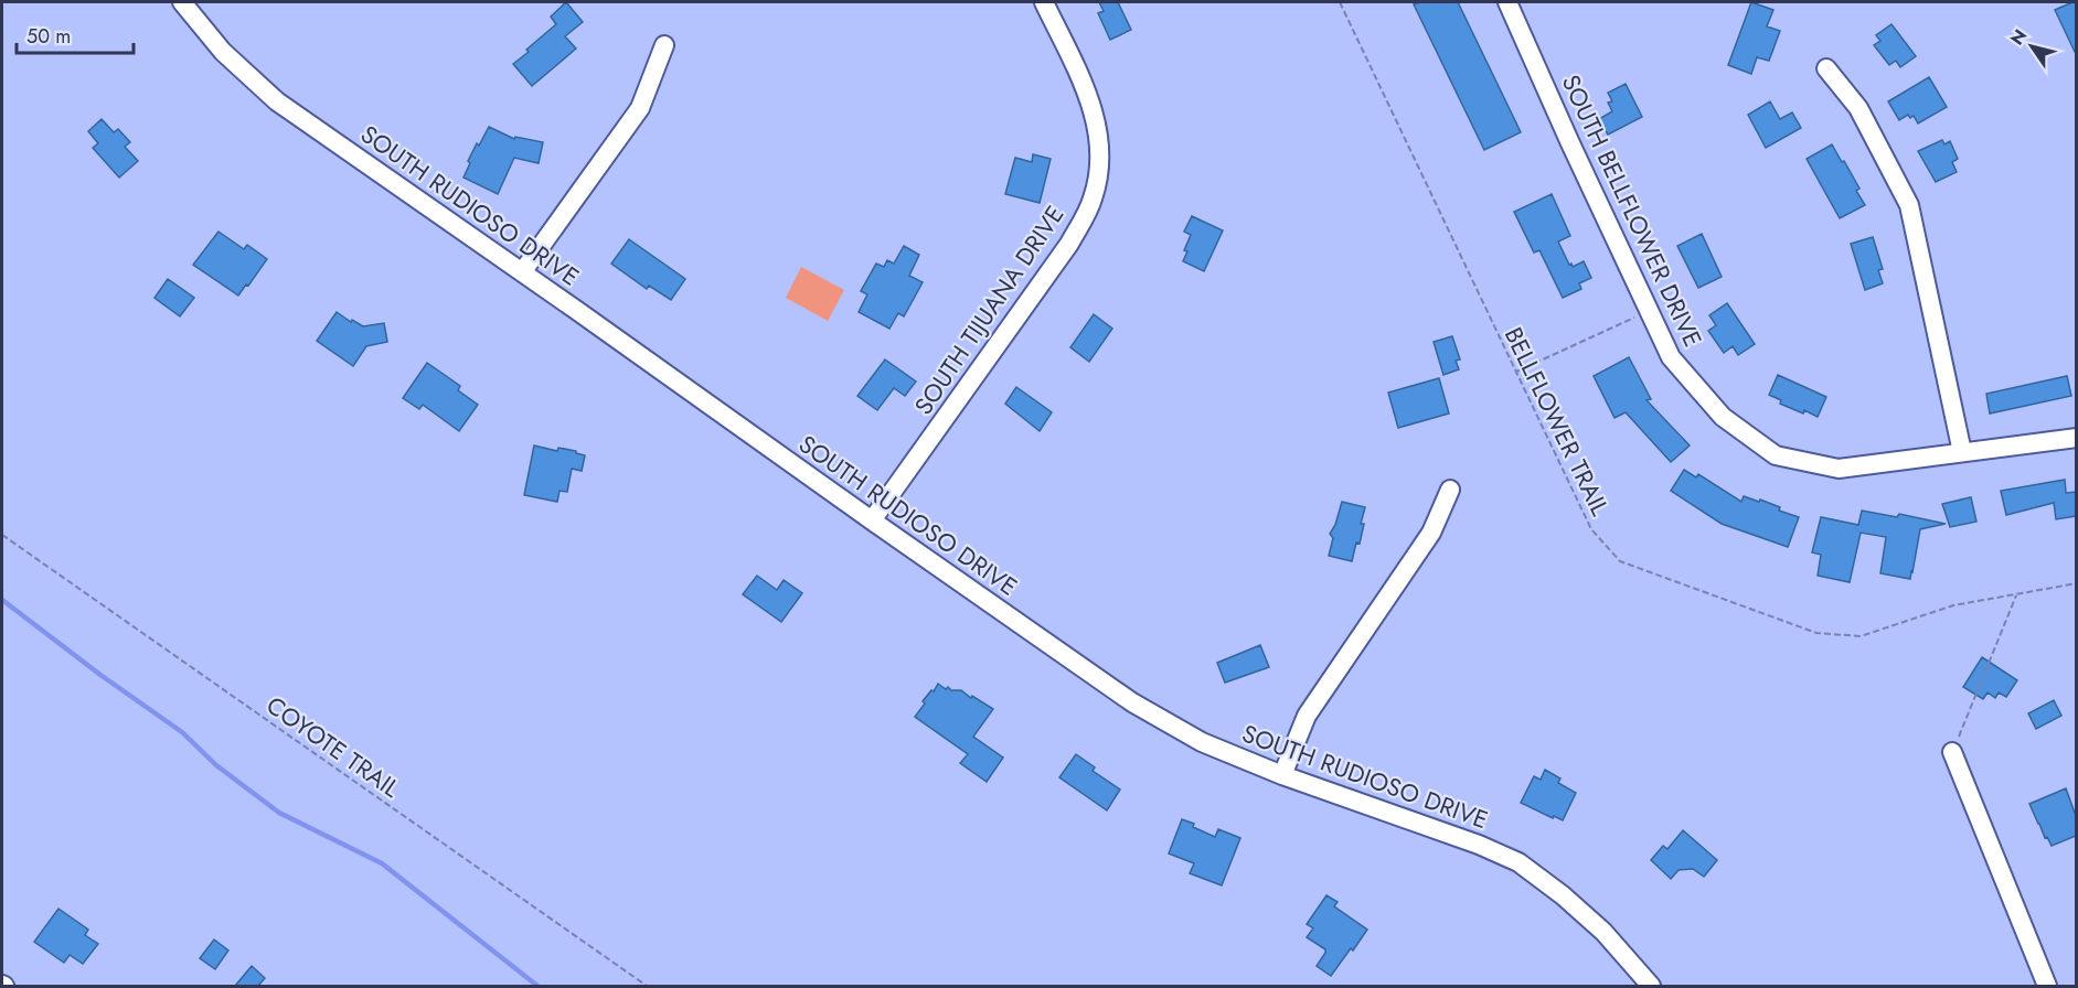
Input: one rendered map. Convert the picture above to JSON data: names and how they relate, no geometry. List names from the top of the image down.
{
  "streets": {
    "street": ["SOUTH RUDIOSO DRIVE", "SOUTH BELLFLOWER DRIVE", "SOUTH TIJUANA DRIVE"],
    "path": ["BELLFLOWER TRAIL", "COYOTE TRAIL"]
  },
  "crossings": [
    ["SOUTH RUDIOSO DRIVE", "SOUTH TIJUANA DRIVE"]
  ],
  "scale_bar": "50 m",
  "north": "top left"
}
